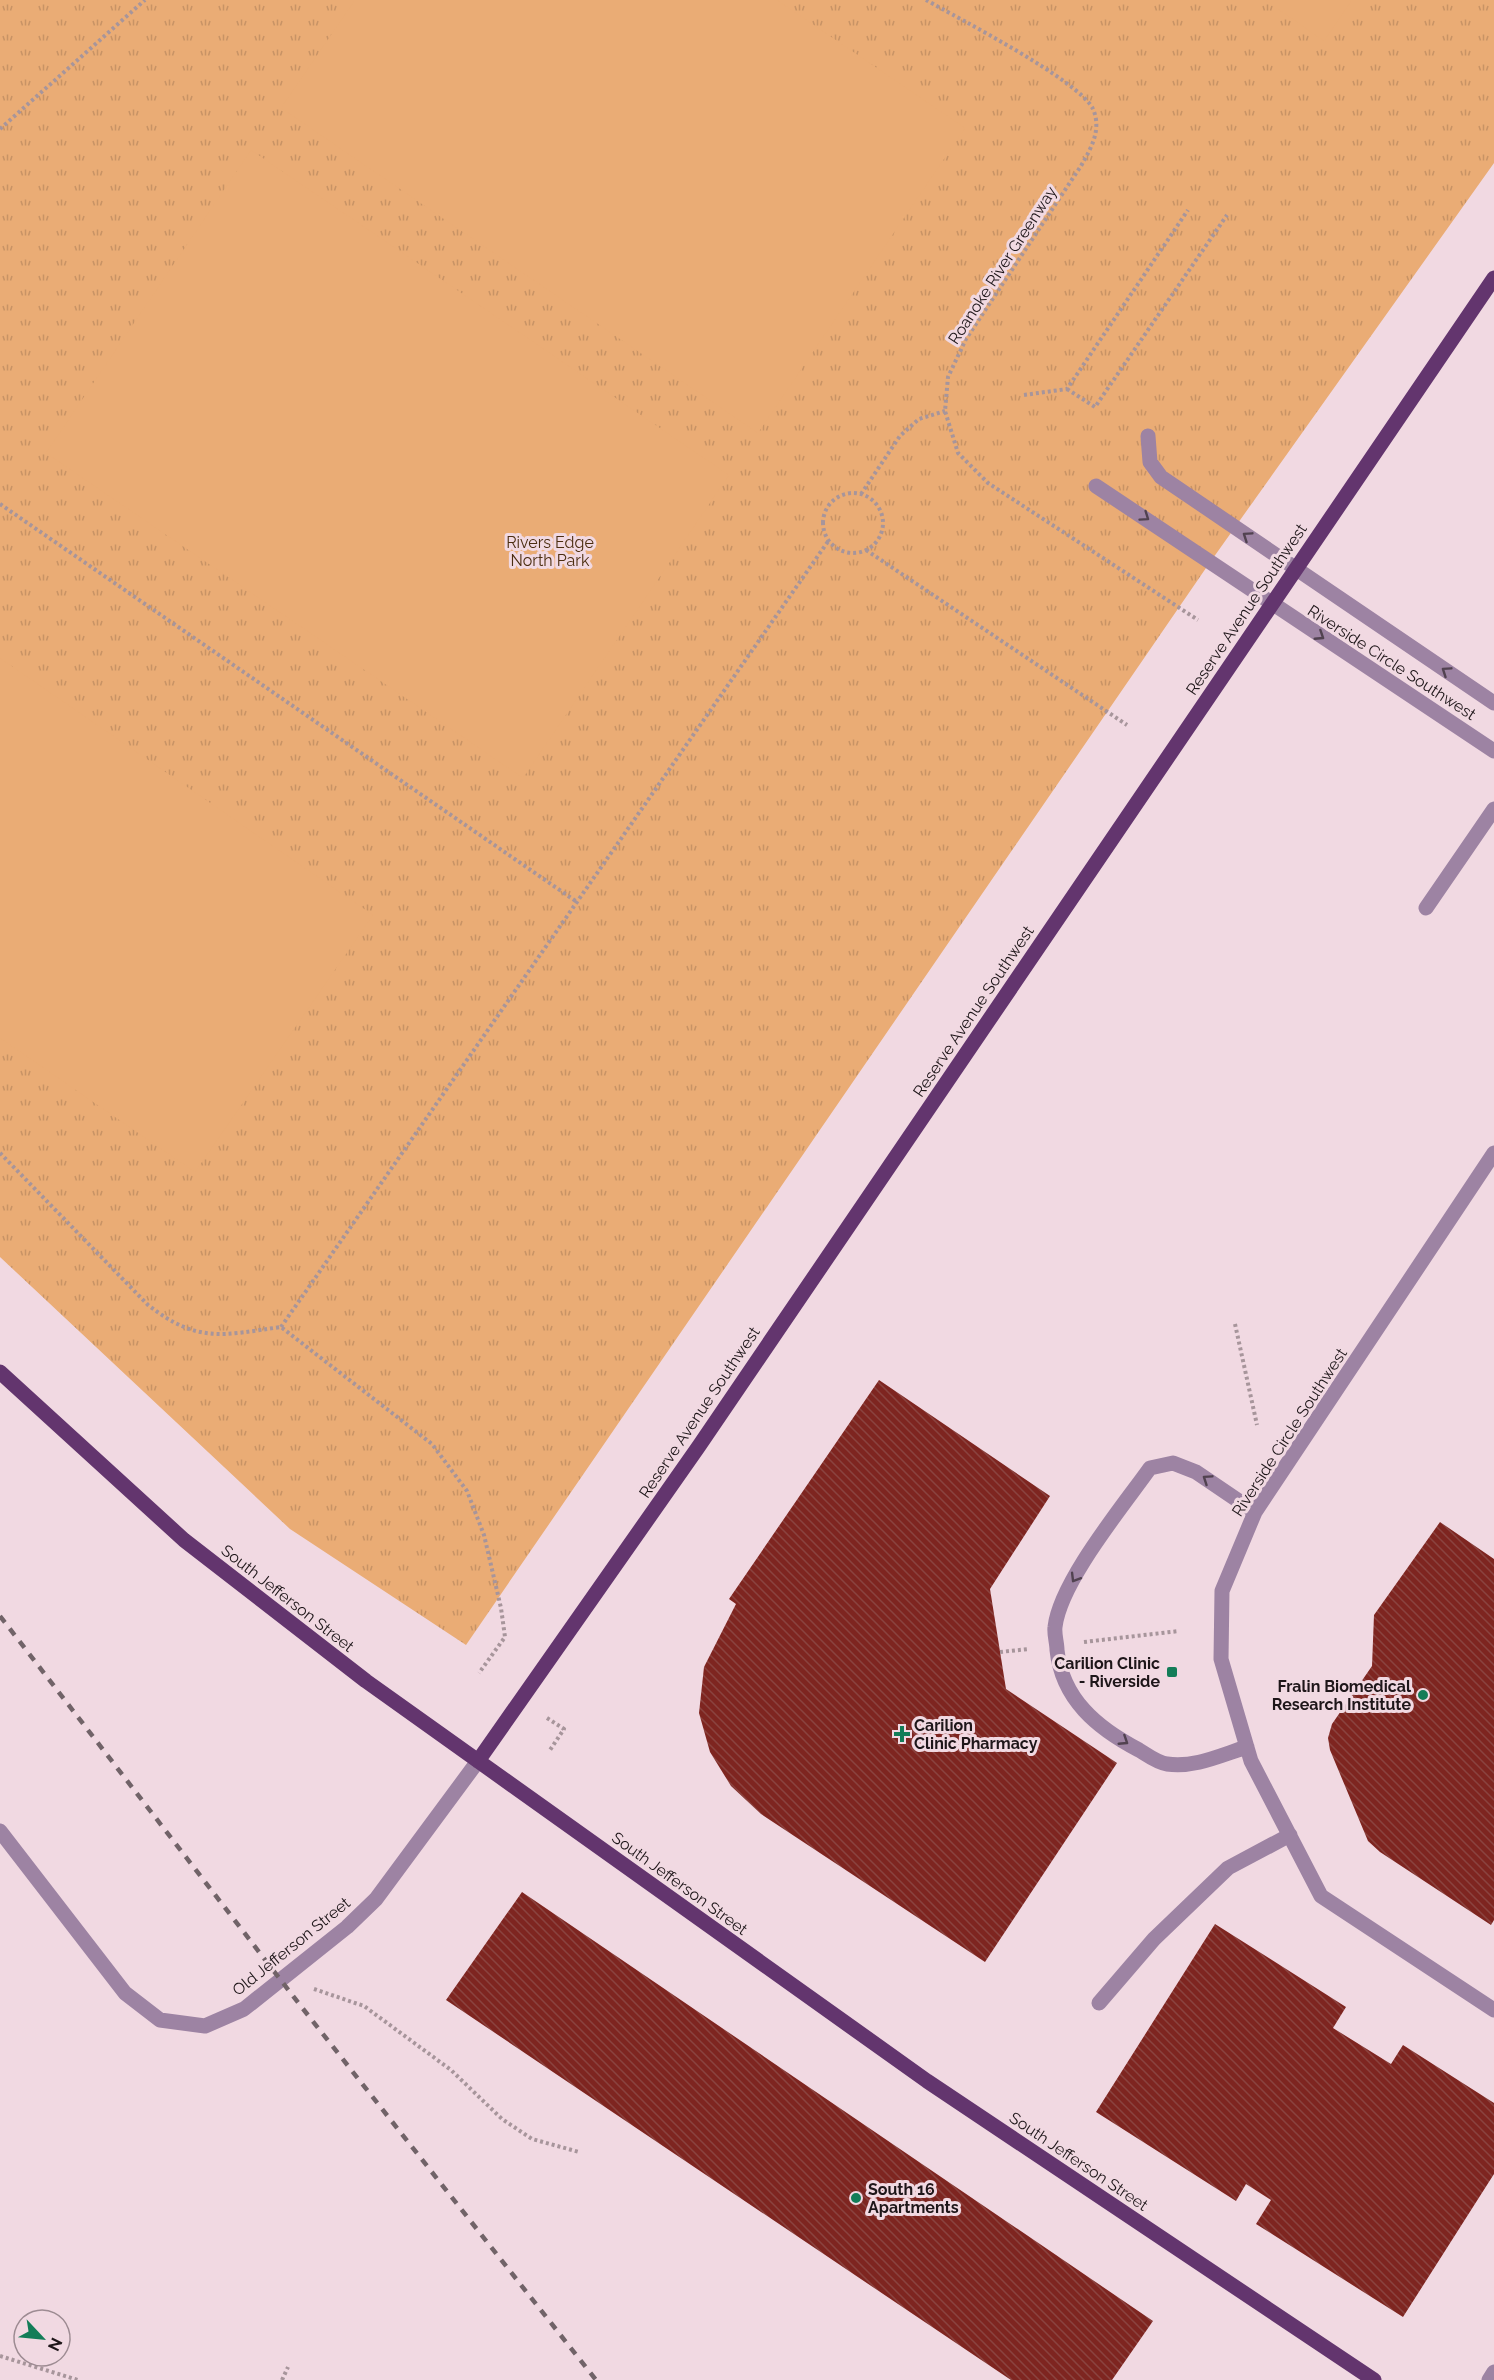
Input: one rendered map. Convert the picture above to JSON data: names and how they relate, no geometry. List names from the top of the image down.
{
  "streets": {
    "main road": ["Reserve Avenue Southwest", "South Jefferson Street"],
    "street": ["Riverside Circle Southwest", "Old Jefferson Street"],
    "path": ["Roanoke River Greenway"]
  },
  "crossings": [
    ["Reserve Avenue Southwest", "Riverside Circle Southwest"],
    ["Reserve Avenue Southwest", "South Jefferson Street"],
    ["Reserve Avenue Southwest", "Old Jefferson Street"],
    ["South Jefferson Street", "Old Jefferson Street"]
  ],
  "parks": ["Rivers Edge North Park"],
  "places": {
    "transit": ["Carilion Clinic - Riverside"],
    "other": ["Fralin Biomedical Research Institute", "South 16 Apartments"],
    "health": ["Carilion Clinic Pharmacy"]
  },
  "north": "bottom right"
}
